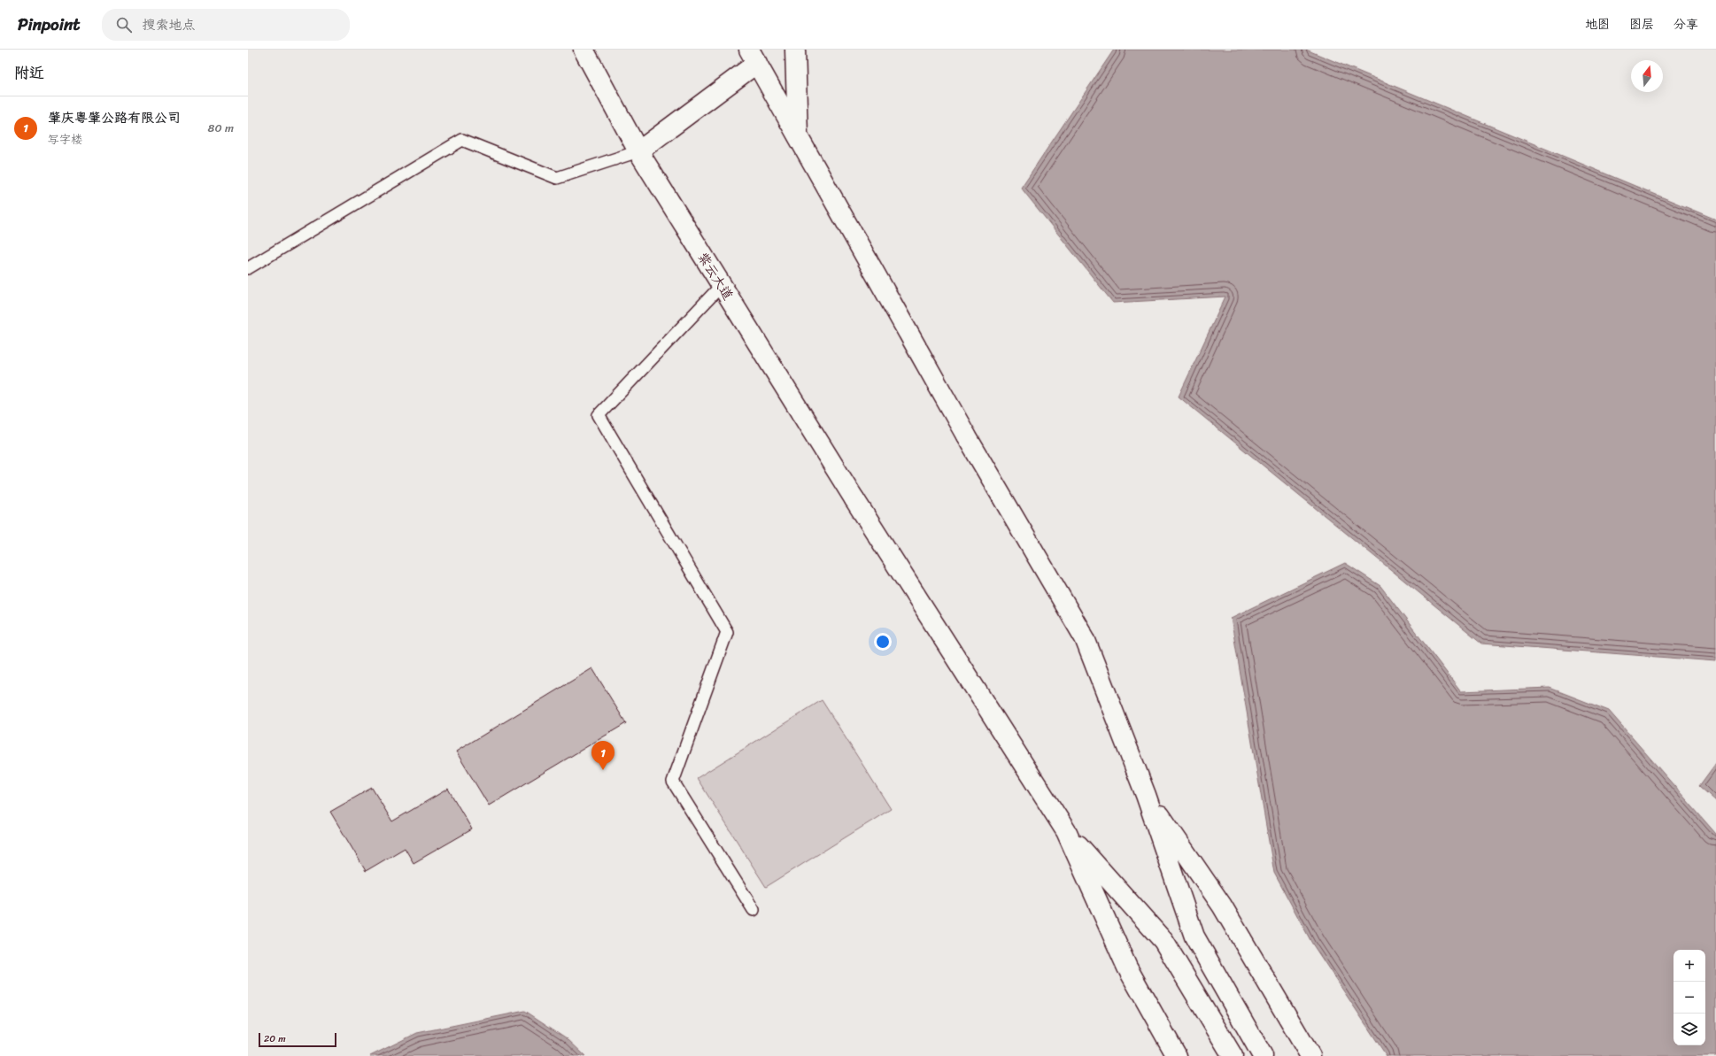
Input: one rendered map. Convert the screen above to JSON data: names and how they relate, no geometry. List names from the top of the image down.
{
  "streets": {
    "main road": ["紫云大道"]
  },
  "scale_bar": "20 m",
  "north": "top",
  "page": {
    "header": "Pinpoint",
    "search": "搜索地点",
    "nav": ["地图", "图层", "分享"],
    "heading": "附近",
    "list": [
      {
        "mark": "1",
        "name": "肇庆粤肇公路有限公司",
        "note": "写字楼",
        "value": "80 m"
      }
    ],
    "pins": "1",
    "map_buttons": ["+", "−"],
    "scale": "20 m"
  }
}
